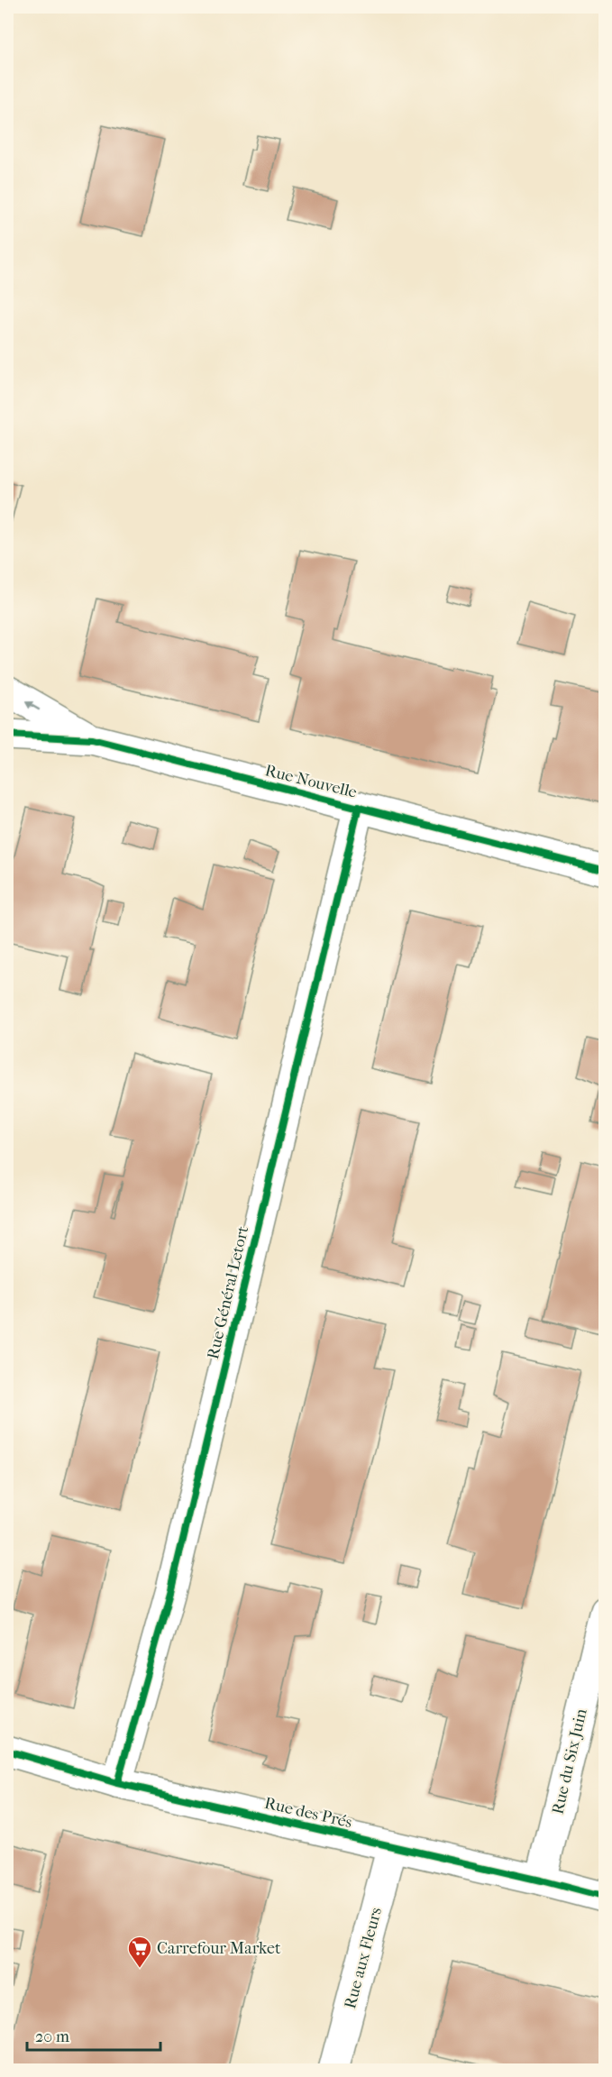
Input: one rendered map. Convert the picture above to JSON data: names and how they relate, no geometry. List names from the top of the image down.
{
  "streets": {
    "street": [
      "Rue Nouvelle",
      "Rue Général Letort",
      "Rue du Six Juin",
      "Rue des Prés",
      "Rue aux Fleurs"
    ]
  },
  "crossings": [
    ["Rue Nouvelle", "Rue Général Letort"],
    ["Rue Général Letort", "Rue des Prés"],
    ["Rue du Six Juin", "Rue des Prés"],
    ["Rue des Prés", "Rue aux Fleurs"]
  ],
  "places": {
    "supermarket": ["Carrefour Market"]
  },
  "scale_bar": "20 m"
}
